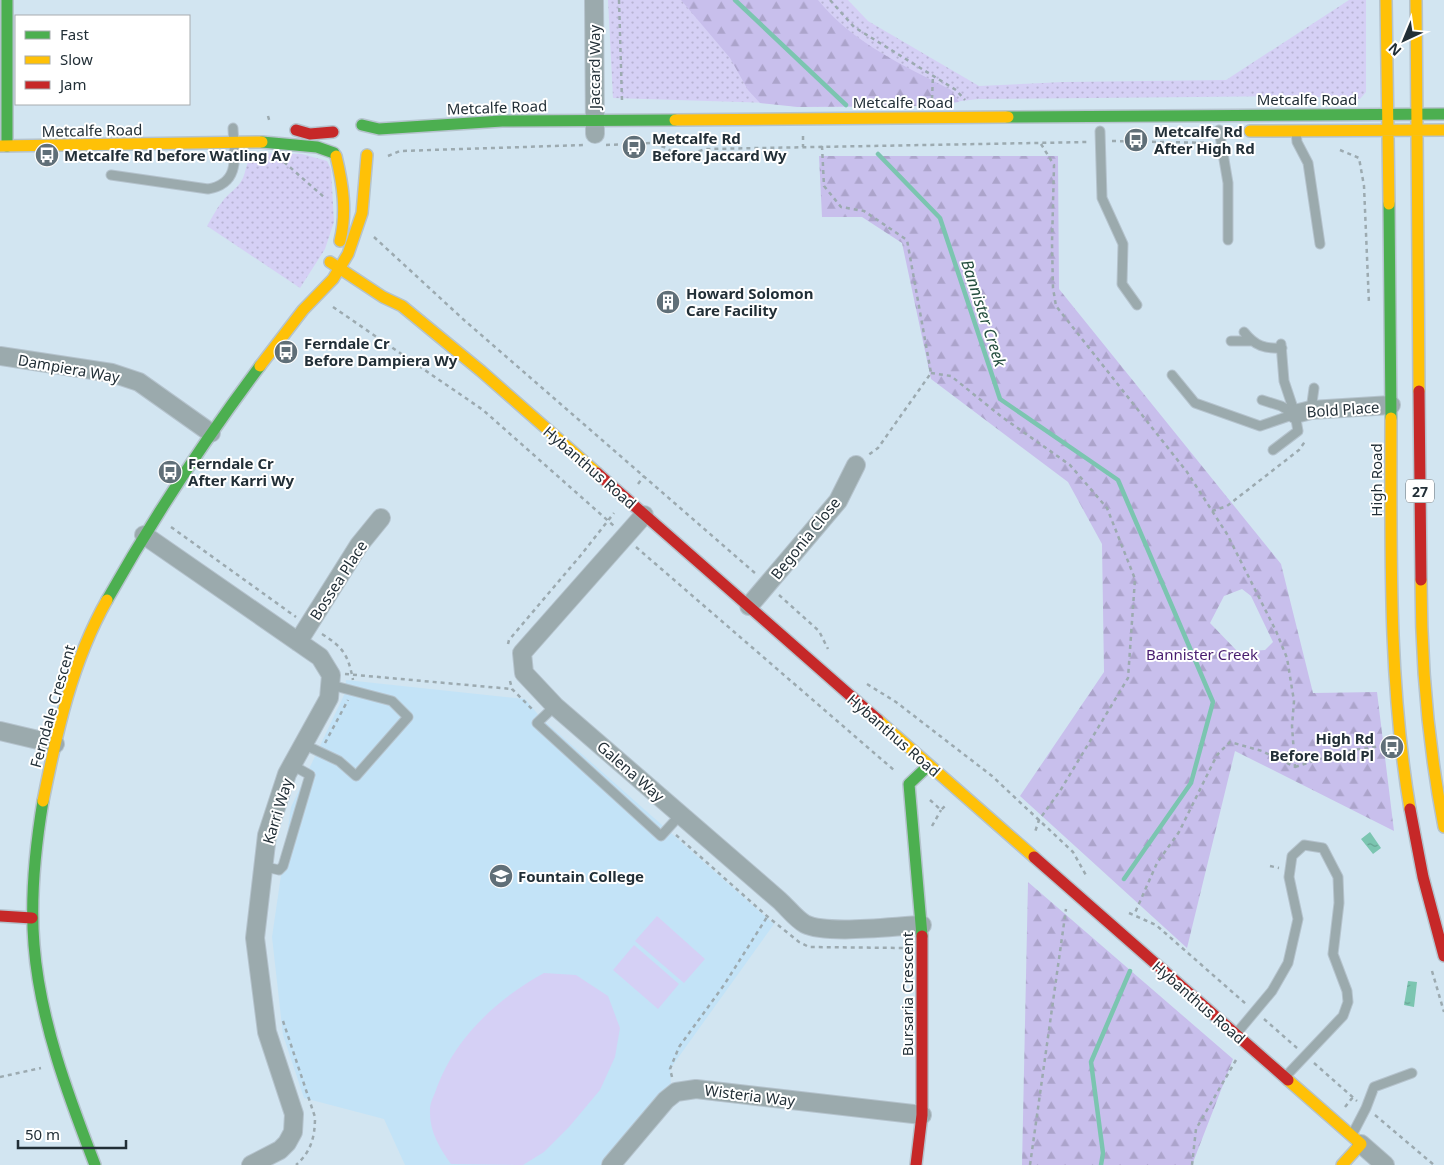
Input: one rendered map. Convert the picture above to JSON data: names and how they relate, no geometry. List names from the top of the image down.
{
  "streets": {
    "main road": [
      "Metcalfe Road",
      "Hybanthus Road",
      "High Road",
      "27",
      "Ferndale Crescent",
      "Bursaria Crescent"
    ],
    "street": [
      "Jaccard Way",
      "Dampiera Way",
      "Bold Place",
      "Begonia Close",
      "Bossea Place",
      "Galena Way",
      "Karri Way",
      "Wisteria Way"
    ]
  },
  "crossings": [
    ["Jaccard Way", "Metcalfe Road"],
    ["Metcalfe Road", "High Road"],
    ["Metcalfe Road", "27"],
    ["Metcalfe Road", "Ferndale Crescent"],
    ["Dampiera Way", "Ferndale Crescent"],
    ["Bold Place", "High Road"],
    ["Hybanthus Road", "Begonia Close"],
    ["Hybanthus Road", "Ferndale Crescent"],
    ["Hybanthus Road", "Galena Way"],
    ["Galena Way", "Bursaria Crescent"],
    ["Bursaria Crescent", "Wisteria Way"]
  ],
  "water": ["Bannister Creek"],
  "parks": ["Bannister Creek"],
  "places": {
    "bus stop": [
      "Metcalfe Rd After High Rd",
      "Metcalfe Rd Before Jaccard Wy",
      "Metcalfe Rd before Watling Av",
      "Ferndale Cr Before Dampiera Wy",
      "Ferndale Cr After Karri Wy",
      "High Rd Before Bold Pl"
    ],
    "building": ["Howard Solomon Care Facility"],
    "school or university": ["Fountain College"]
  },
  "legend": ["Fast", "Slow", "Jam"],
  "scale_bar": "50 m",
  "north": "bottom left"
}
